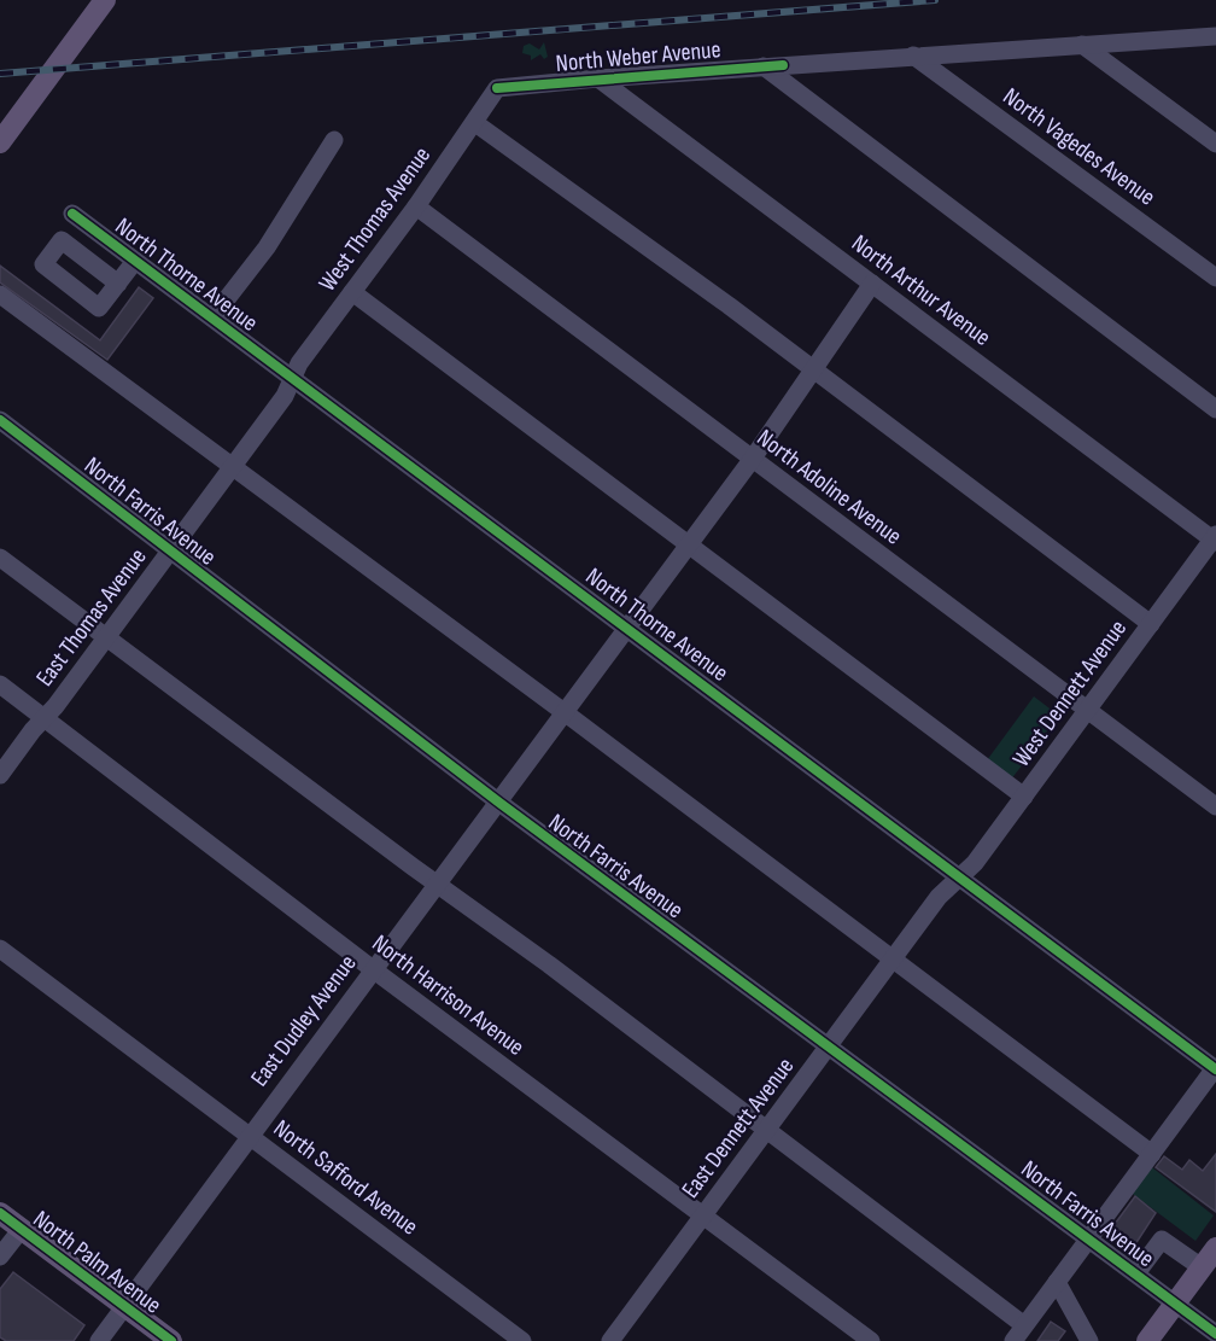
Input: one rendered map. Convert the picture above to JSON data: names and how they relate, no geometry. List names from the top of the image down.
{
  "streets": {
    "main road": ["North Palm Avenue"],
    "street": [
      "North Weber Avenue",
      "North Vagedes Avenue",
      "West Thomas Avenue",
      "North Thorne Avenue",
      "North Arthur Avenue",
      "North Adoline Avenue",
      "North Farris Avenue",
      "East Thomas Avenue",
      "West Dennett Avenue",
      "North Harrison Avenue",
      "East Dudley Avenue",
      "East Dennett Avenue",
      "North Safford Avenue"
    ]
  },
  "crossings": [
    ["North Weber Avenue", "North Vagedes Avenue"],
    ["North Weber Avenue", "West Thomas Avenue"],
    ["North Weber Avenue", "North Arthur Avenue"],
    ["West Thomas Avenue", "North Thorne Avenue"],
    ["West Thomas Avenue", "North Adoline Avenue"],
    ["West Thomas Avenue", "East Thomas Avenue"],
    ["North Thorne Avenue", "East Thomas Avenue"],
    ["North Thorne Avenue", "West Dennett Avenue"],
    ["North Thorne Avenue", "East Dudley Avenue"],
    ["North Thorne Avenue", "East Dennett Avenue"],
    ["North Arthur Avenue", "West Dennett Avenue"],
    ["North Arthur Avenue", "East Dudley Avenue"],
    ["North Adoline Avenue", "West Dennett Avenue"],
    ["North Adoline Avenue", "East Dudley Avenue"],
    ["North Farris Avenue", "East Thomas Avenue"],
    ["North Farris Avenue", "East Dudley Avenue"],
    ["North Farris Avenue", "East Dennett Avenue"],
    ["East Thomas Avenue", "North Harrison Avenue"],
    ["West Dennett Avenue", "East Dennett Avenue"],
    ["North Harrison Avenue", "East Dudley Avenue"],
    ["North Harrison Avenue", "East Dennett Avenue"],
    ["East Dudley Avenue", "North Safford Avenue"],
    ["East Dudley Avenue", "North Palm Avenue"]
  ]
}
